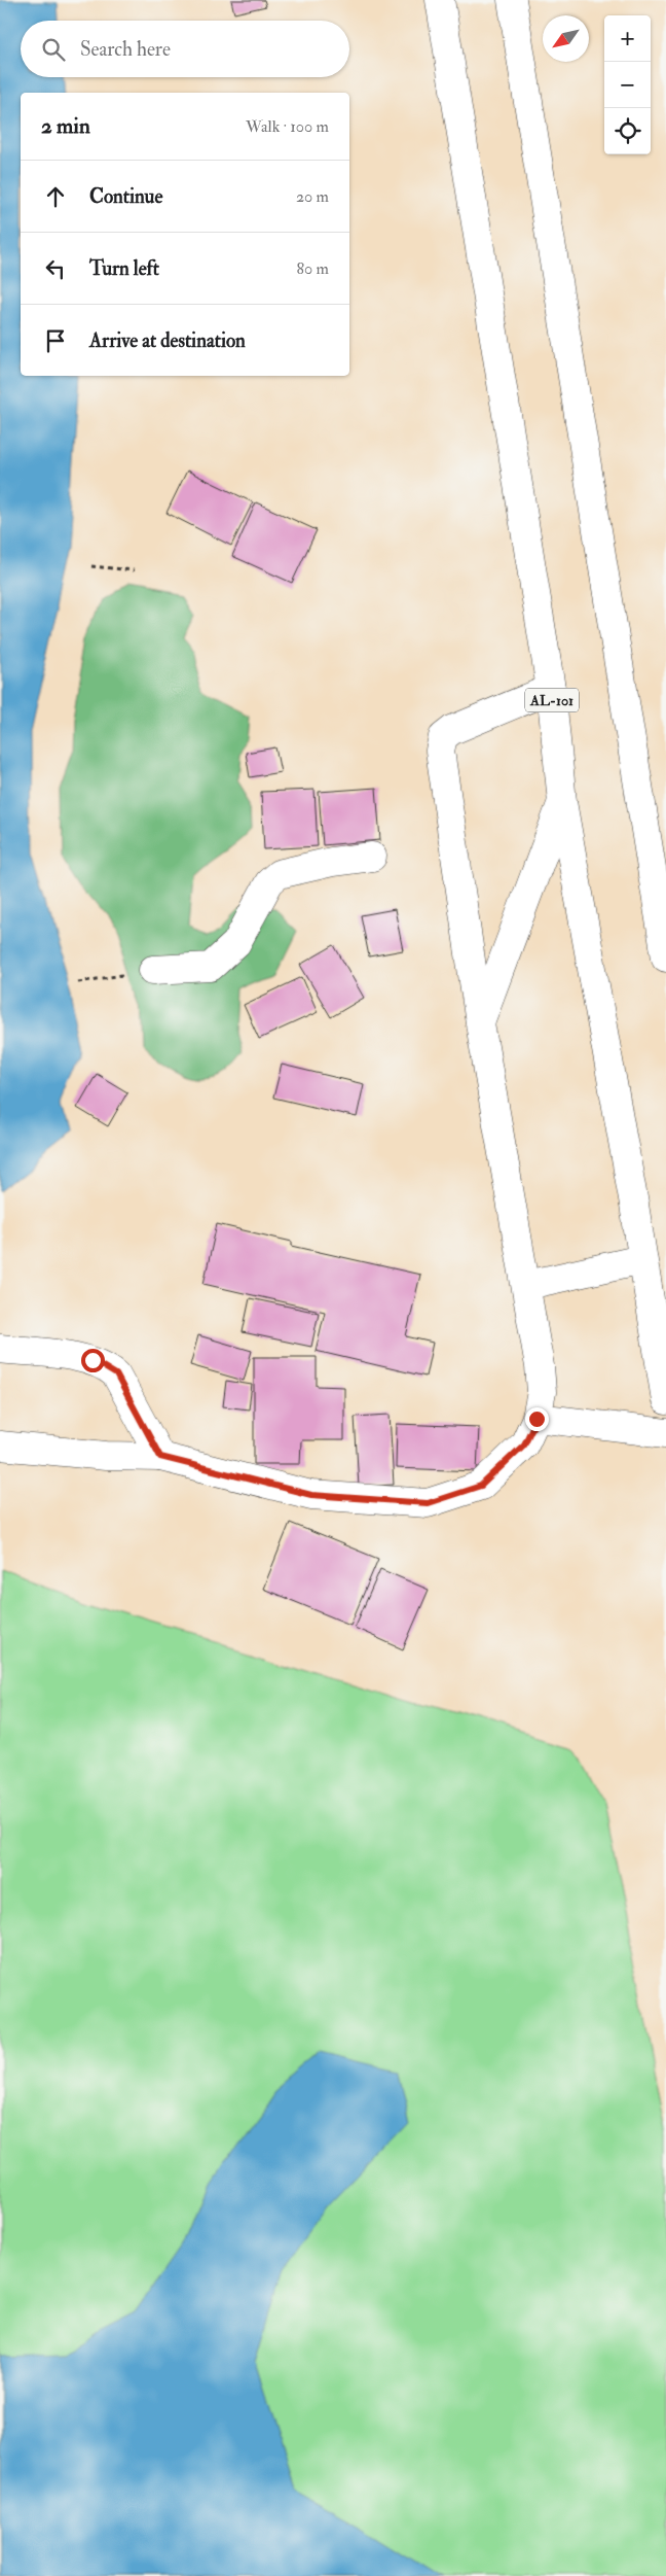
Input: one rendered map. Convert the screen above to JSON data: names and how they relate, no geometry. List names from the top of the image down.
{
  "streets": {
    "main road": ["AL-101"]
  },
  "north": "bottom left",
  "page": {
    "map_buttons": ["+", "−"],
    "search": "Search here",
    "heading": ["2 min", "Walk · 100 m"],
    "list": [
      ["Continue", "20 m"],
      ["Turn left", "80 m"],
      "Arrive at destination"
    ]
  }
}
